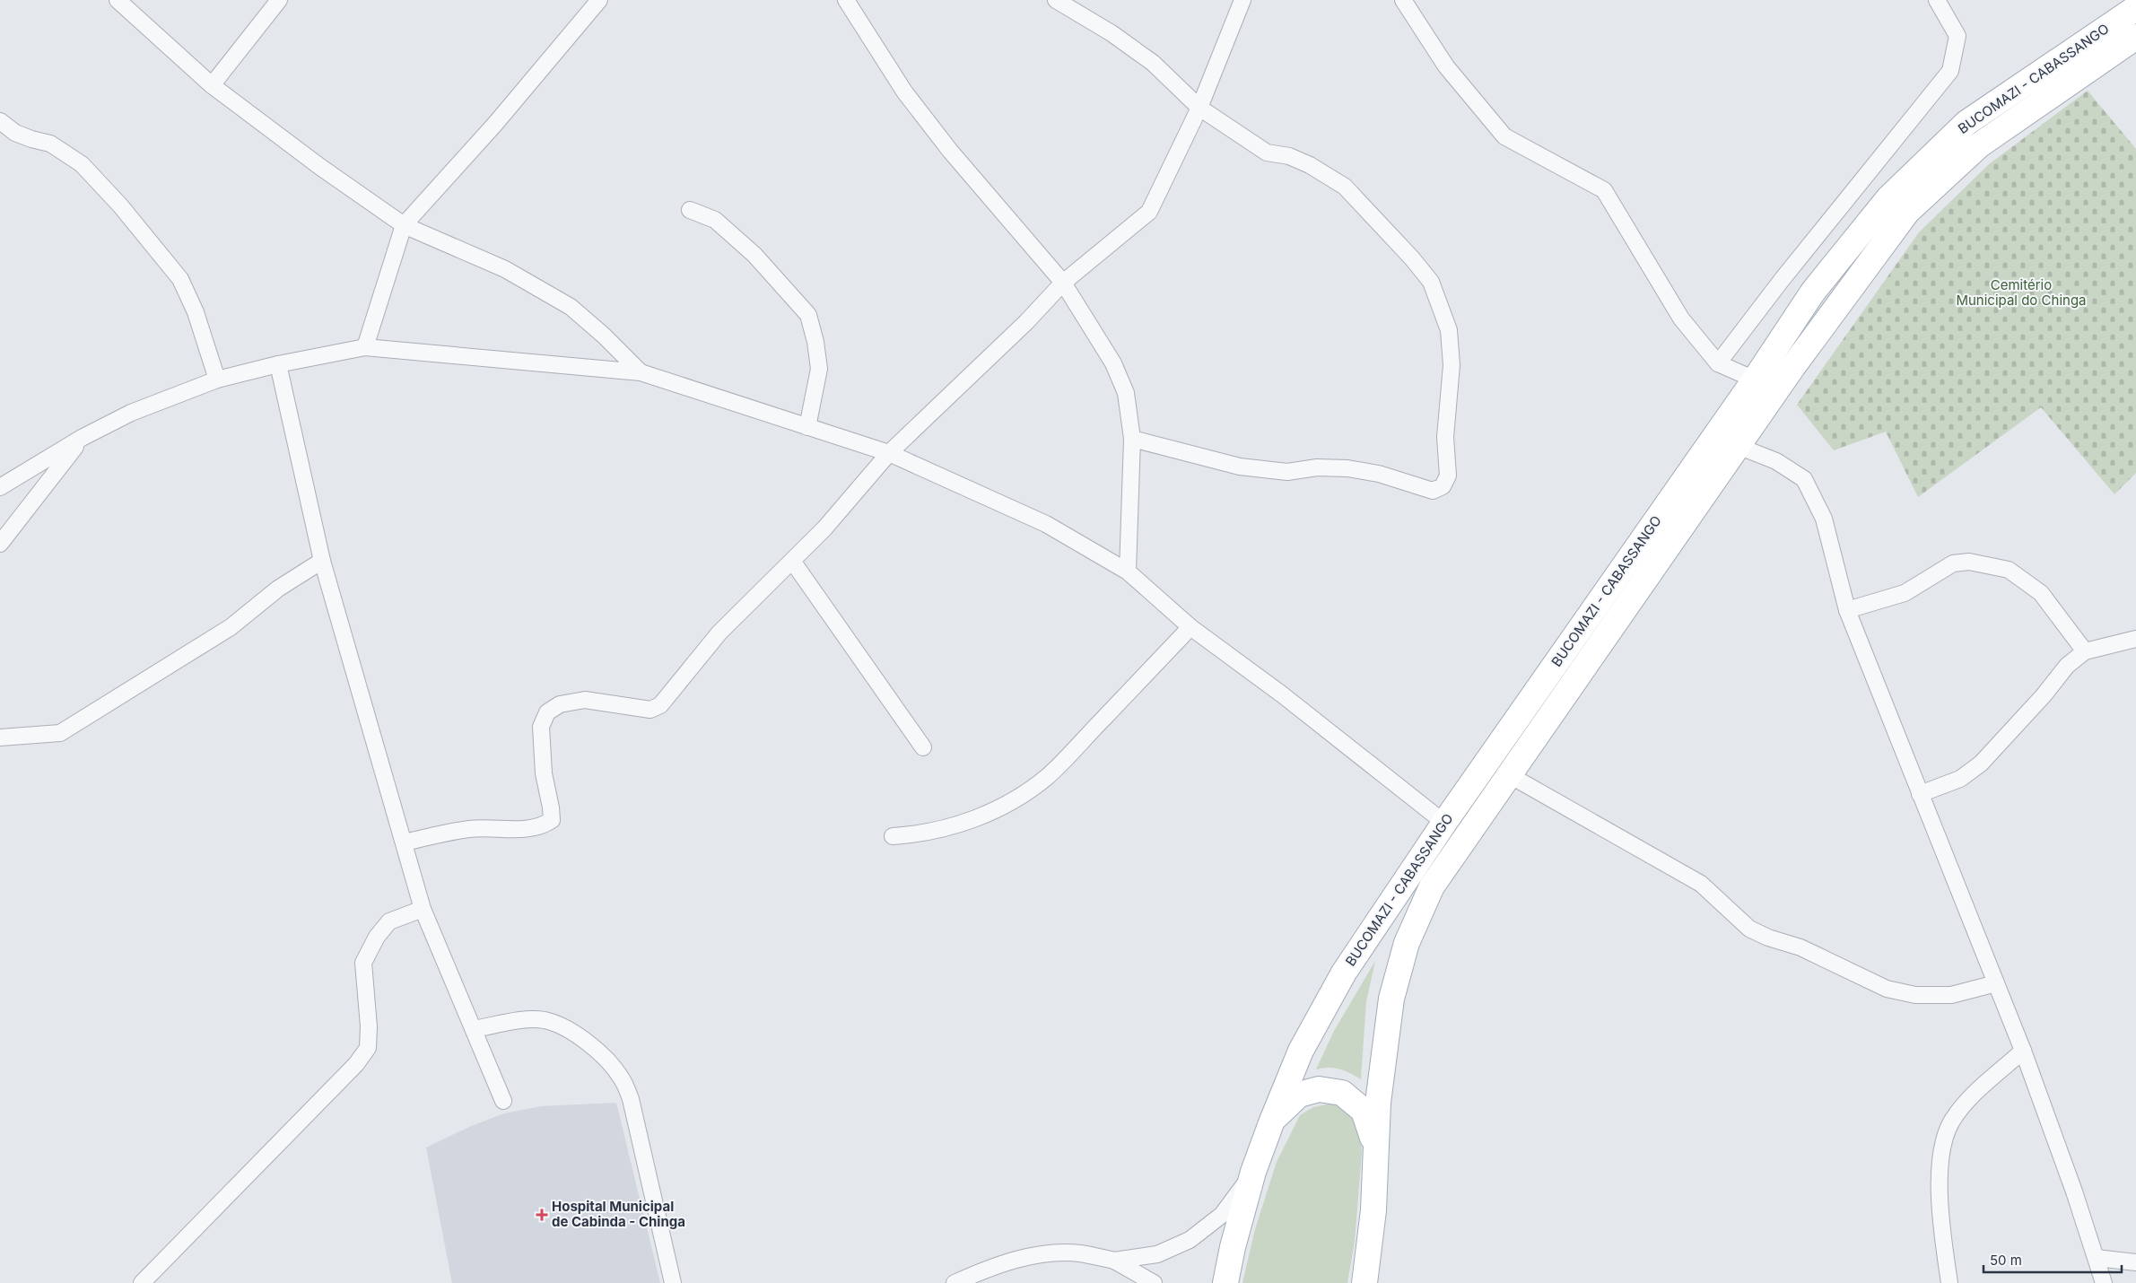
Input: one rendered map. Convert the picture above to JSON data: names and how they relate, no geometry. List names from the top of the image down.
{
  "streets": {
    "main road": ["BUCOMAZI - CABASSANGO"]
  },
  "parks": ["Cemitério Municipal do Chinga"],
  "places": {
    "health": ["Hospital Municipal de Cabinda - Chinga"]
  },
  "scale_bar": "50 m"
}
